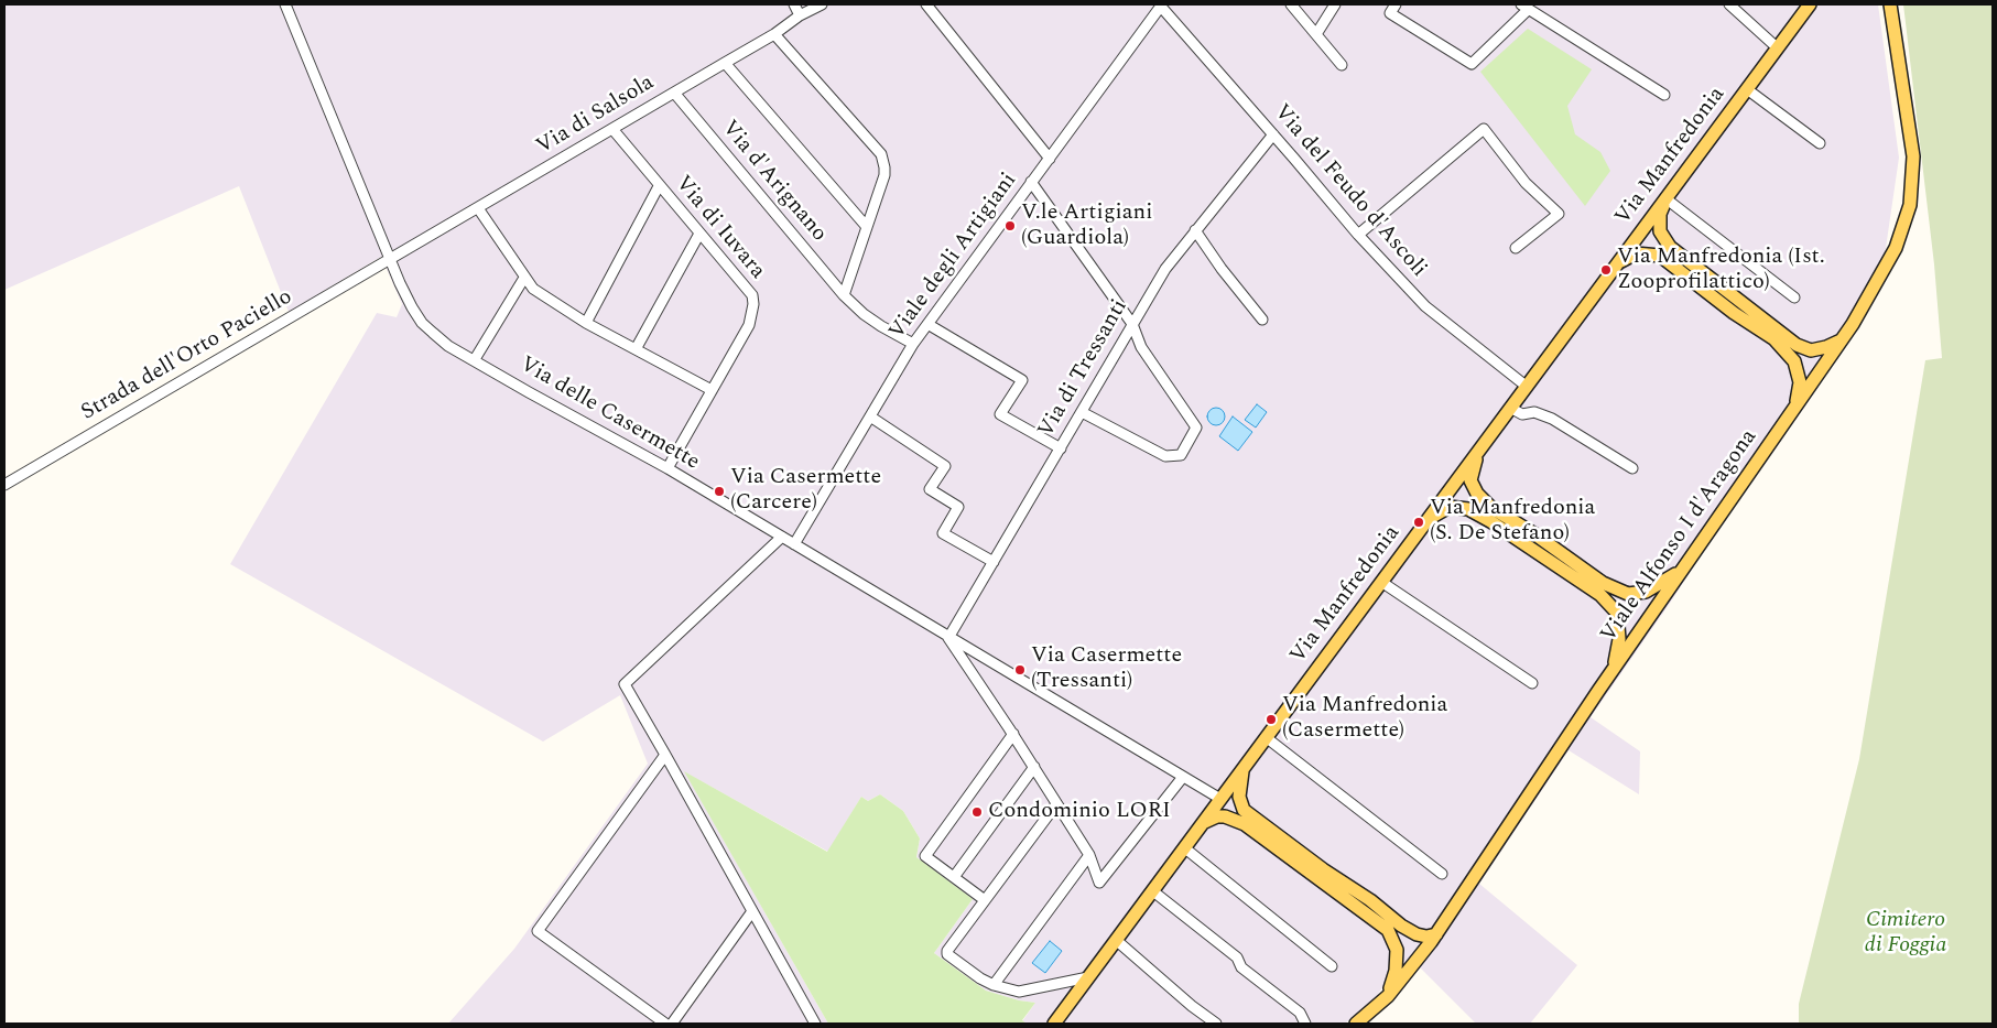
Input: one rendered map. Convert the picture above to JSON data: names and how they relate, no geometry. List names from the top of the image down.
{
  "streets": {
    "main road": ["Via Manfredonia", "Viale Alfonso I d'Aragona"],
    "street": [
      "Via di Salsola",
      "Via d'Arignano",
      "Via del Feudo d'Ascoli",
      "Via di Iuvara",
      "Viale degli Artigiani",
      "Strada dell'Orto Paciello",
      "Via di Tressanti",
      "Via delle Casermette"
    ]
  },
  "crossings": [
    ["Via di Salsola", "Via d'Arignano"],
    ["Via di Salsola", "Via di Iuvara"],
    ["Via di Salsola", "Strada dell'Orto Paciello"],
    ["Via di Salsola", "Via delle Casermette"],
    ["Via Manfredonia", "Via del Feudo d'Ascoli"],
    ["Via Manfredonia", "Via delle Casermette"],
    ["Via d'Arignano", "Viale degli Artigiani"],
    ["Via del Feudo d'Ascoli", "Viale degli Artigiani"],
    ["Via del Feudo d'Ascoli", "Via di Tressanti"],
    ["Via di Iuvara", "Via delle Casermette"],
    ["Viale degli Artigiani", "Via delle Casermette"],
    ["Strada dell'Orto Paciello", "Via delle Casermette"],
    ["Via di Tressanti", "Via delle Casermette"]
  ],
  "parks": ["Cimitero di Foggia"],
  "places": [
    "V.le Artigiani (Guardiola)",
    "Via Manfredonia (Ist. Zooprofilattico)",
    "Via Casermette (Carcere)",
    "Via Manfredonia (S. De Stefano)",
    "Via Casermette (Tressanti)",
    "Via Manfredonia (Casermette)",
    "Condominio LORI"
  ]
}
